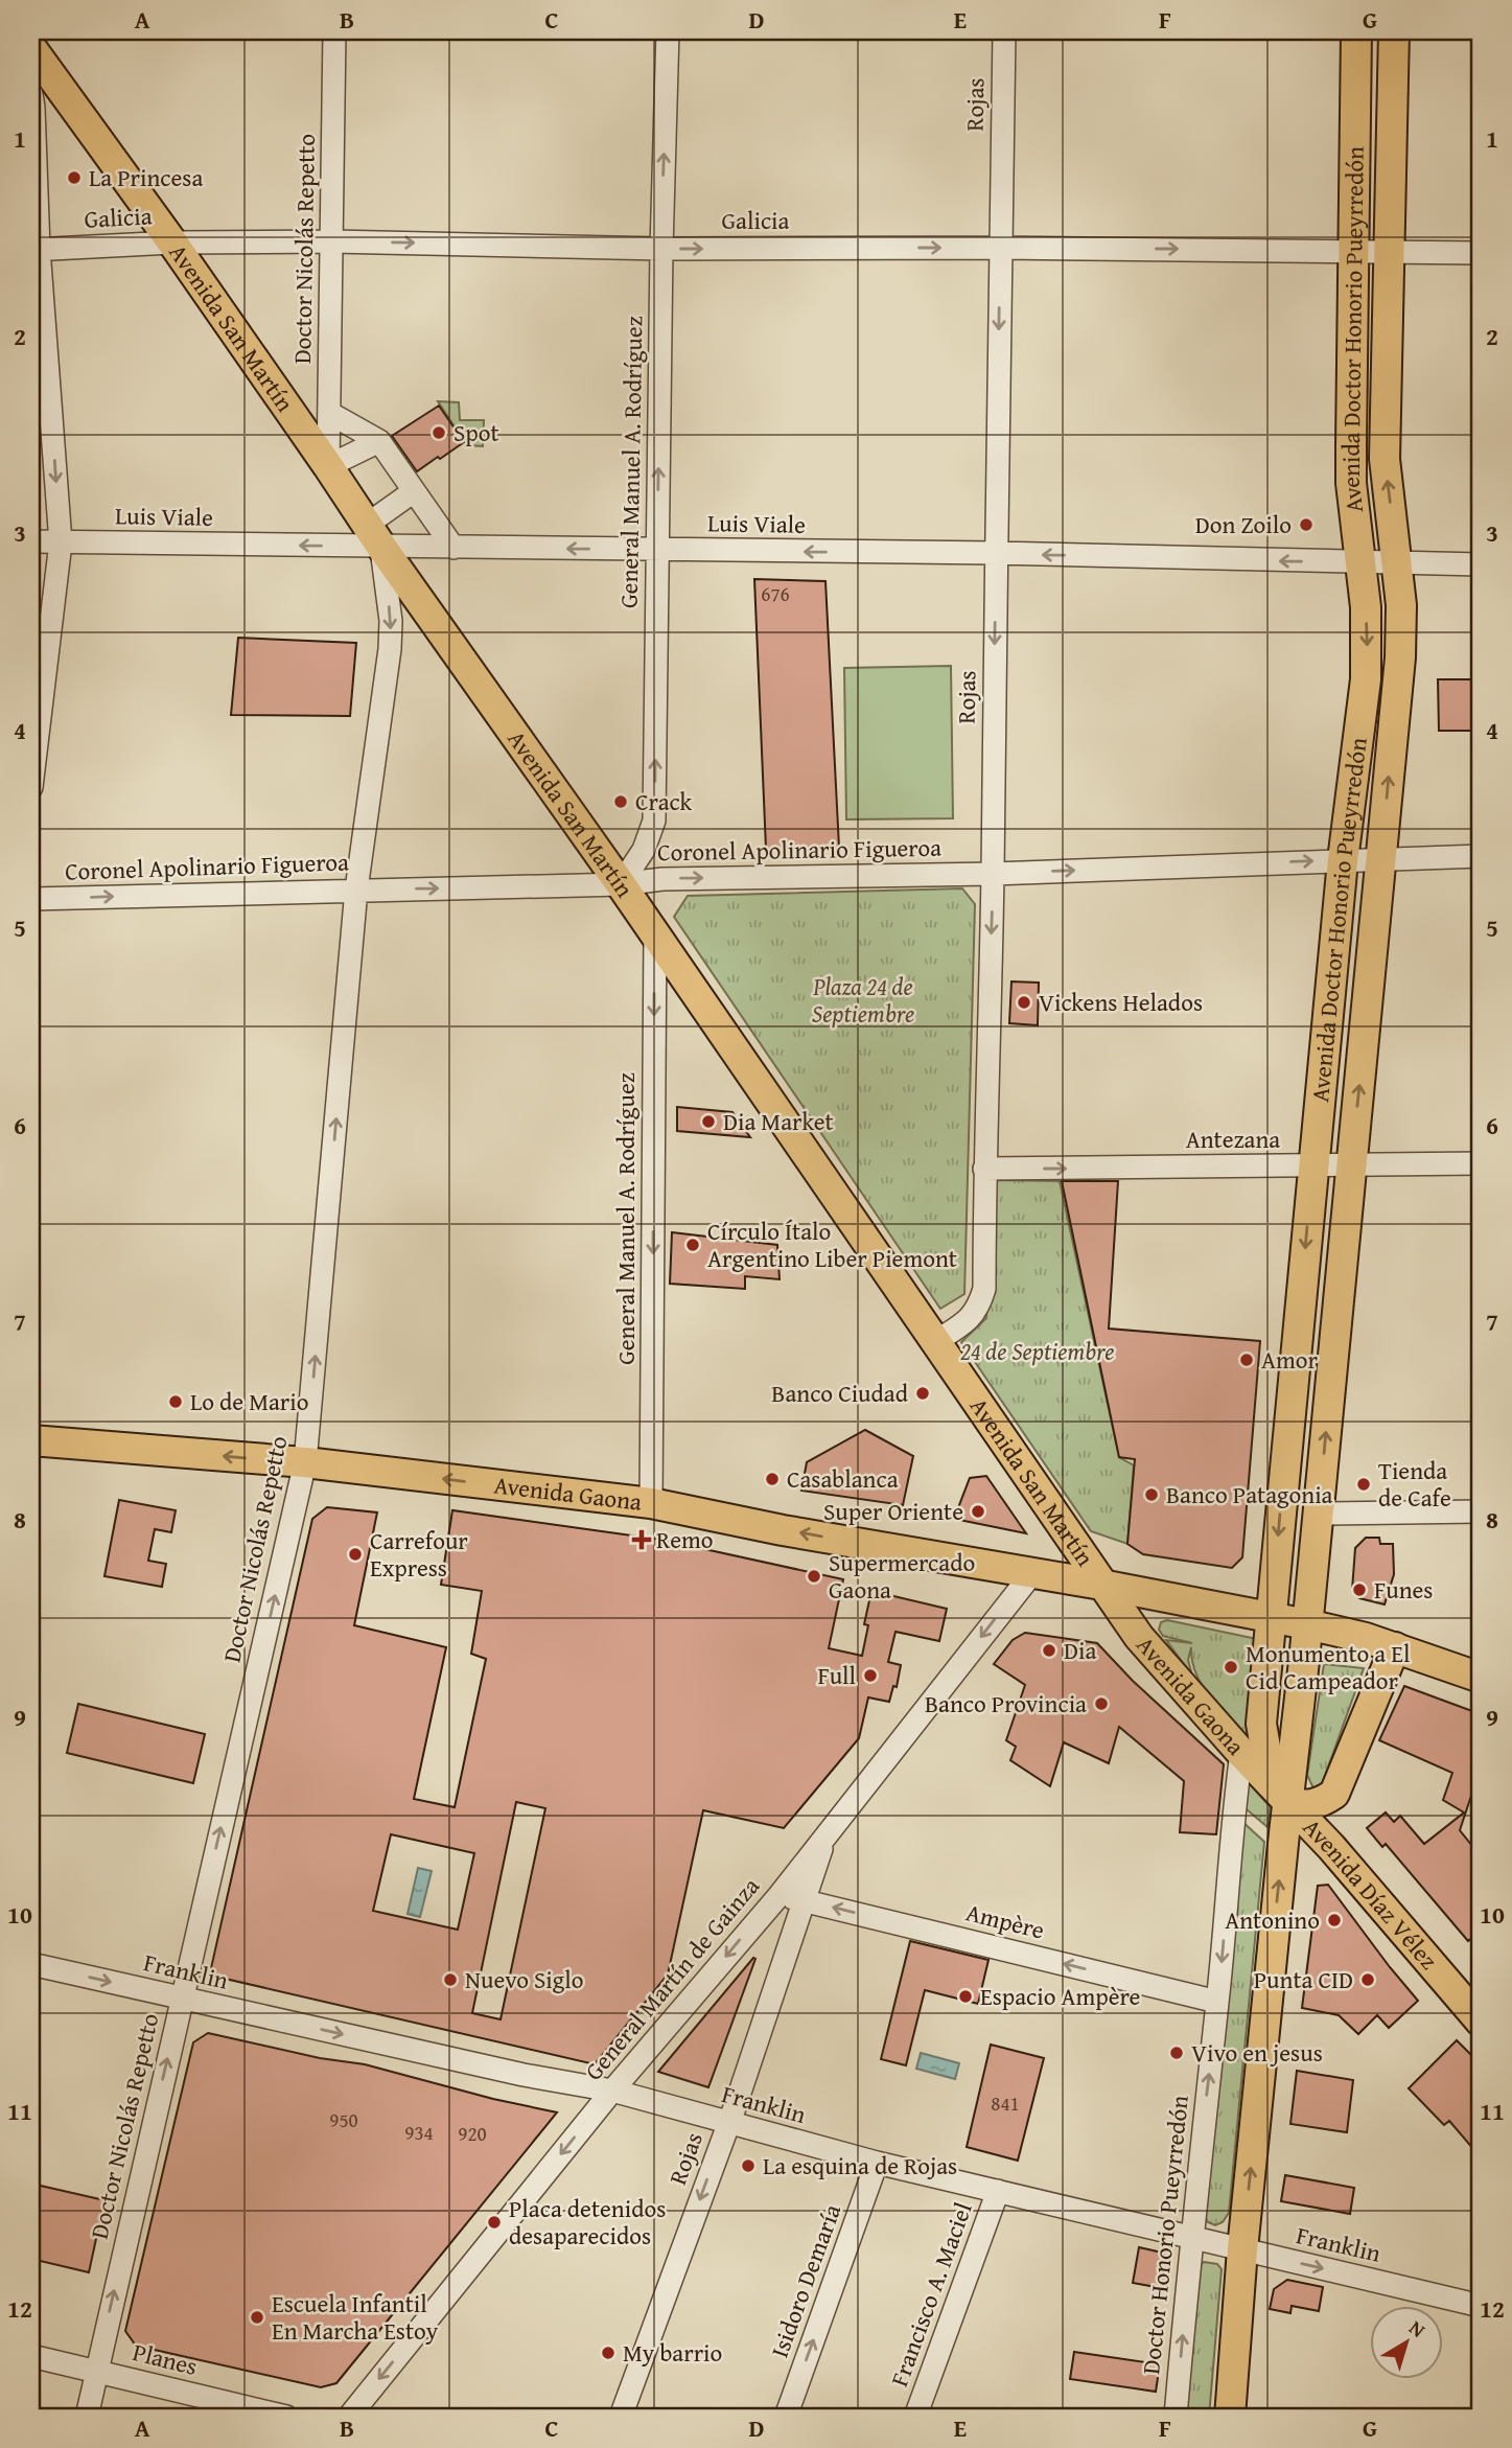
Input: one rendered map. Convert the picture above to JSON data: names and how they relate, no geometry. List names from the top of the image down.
{
  "streets": {
    "main road": [
      "Avenida San Martín",
      "Avenida Doctor Honorio Pueyrredón",
      "Avenida Gaona",
      "Avenida Díaz Vélez"
    ],
    "street": [
      "Rojas",
      "Galicia",
      "Doctor Nicolás Repetto",
      "General Manuel A. Rodríguez",
      "Luis Viale",
      "Coronel Apolinario Figueroa",
      "Antezana",
      "Ampère",
      "Franklin",
      "General Martín de Gainza",
      "Doctor Honorio Pueyrredón",
      "Isidoro Demaría",
      "Francisco A. Maciel",
      "Planes"
    ]
  },
  "crossings": [
    ["Rojas", "Galicia"],
    ["Rojas", "Avenida San Martín"],
    ["Rojas", "Luis Viale"],
    ["Rojas", "Coronel Apolinario Figueroa"],
    ["Rojas", "Antezana"],
    ["Rojas", "Ampère"],
    ["Rojas", "Franklin"],
    ["Rojas", "General Martín de Gainza"],
    ["Galicia", "Doctor Nicolás Repetto"],
    ["Galicia", "Avenida San Martín"],
    ["Galicia", "Avenida Doctor Honorio Pueyrredón"],
    ["Galicia", "General Manuel A. Rodríguez"],
    ["Doctor Nicolás Repetto", "Avenida San Martín"],
    ["Doctor Nicolás Repetto", "Luis Viale"],
    ["Doctor Nicolás Repetto", "Coronel Apolinario Figueroa"],
    ["Doctor Nicolás Repetto", "Avenida Gaona"],
    ["Doctor Nicolás Repetto", "Franklin"],
    ["Doctor Nicolás Repetto", "Planes"],
    ["Avenida San Martín", "General Manuel A. Rodríguez"],
    ["Avenida San Martín", "Luis Viale"],
    ["Avenida San Martín", "Coronel Apolinario Figueroa"],
    ["Avenida San Martín", "Avenida Gaona"],
    ["Avenida Doctor Honorio Pueyrredón", "Luis Viale"],
    ["Avenida Doctor Honorio Pueyrredón", "Coronel Apolinario Figueroa"],
    ["Avenida Doctor Honorio Pueyrredón", "Antezana"],
    ["Avenida Doctor Honorio Pueyrredón", "Avenida Gaona"],
    ["Avenida Doctor Honorio Pueyrredón", "Avenida Díaz Vélez"],
    ["Avenida Doctor Honorio Pueyrredón", "Franklin"],
    ["General Manuel A. Rodríguez", "Luis Viale"],
    ["General Manuel A. Rodríguez", "Coronel Apolinario Figueroa"],
    ["General Manuel A. Rodríguez", "Avenida Gaona"],
    ["Avenida Gaona", "Avenida Díaz Vélez"],
    ["Avenida Gaona", "General Martín de Gainza"],
    ["Avenida Gaona", "Doctor Honorio Pueyrredón"],
    ["Ampère", "General Martín de Gainza"],
    ["Ampère", "Doctor Honorio Pueyrredón"],
    ["Franklin", "General Martín de Gainza"],
    ["Franklin", "Doctor Honorio Pueyrredón"],
    ["Franklin", "Isidoro Demaría"],
    ["Franklin", "Francisco A. Maciel"]
  ],
  "one_way": [
    "Rojas",
    "Galicia",
    "Luis Viale",
    "Coronel Apolinario Figueroa",
    "Antezana",
    "Avenida Gaona",
    "Ampère",
    "Franklin",
    "General Martín de Gainza",
    "Isidoro Demaría"
  ],
  "parks": ["Plaza 24 de Septiembre", "24 de Septiembre"],
  "places": {
    "other": [
      "La Princesa",
      "Spot",
      "Don Zoilo",
      "Crack",
      "Vickens Helados",
      "Dia Market",
      "Círculo Ítalo Argentino Liber Piemont",
      "Amor",
      "Banco Ciudad",
      "Lo de Mario",
      "Casablanca",
      "Tienda de Cafe",
      "Banco Patagonia",
      "Super Oriente",
      "Carrefour Express",
      "Supermercado Gaona",
      "Funes",
      "Dia",
      "Monumento a El Cid Campeador",
      "Full",
      "Banco Provincia",
      "Antonino",
      "Nuevo Siglo",
      "Punta CID",
      "Espacio Ampère",
      "Vivo en jesus",
      "La esquina de Rojas",
      "Placa detenidos desaparecidos",
      "Escuela Infantil En Marcha Estoy",
      "My barrio"
    ],
    "health": ["Remo"]
  },
  "house_numbers": [
    "676",
    "841",
    "950",
    "934",
    "920"
  ],
  "north": "top right",
  "grid": {
    "columns": [
      "A",
      "B",
      "C",
      "D",
      "E",
      "F",
      "G"
    ],
    "rows": [
      "1",
      "2",
      "3",
      "4",
      "5",
      "6",
      "7",
      "8",
      "9",
      "10",
      "11",
      "12"
    ]
  }
}
